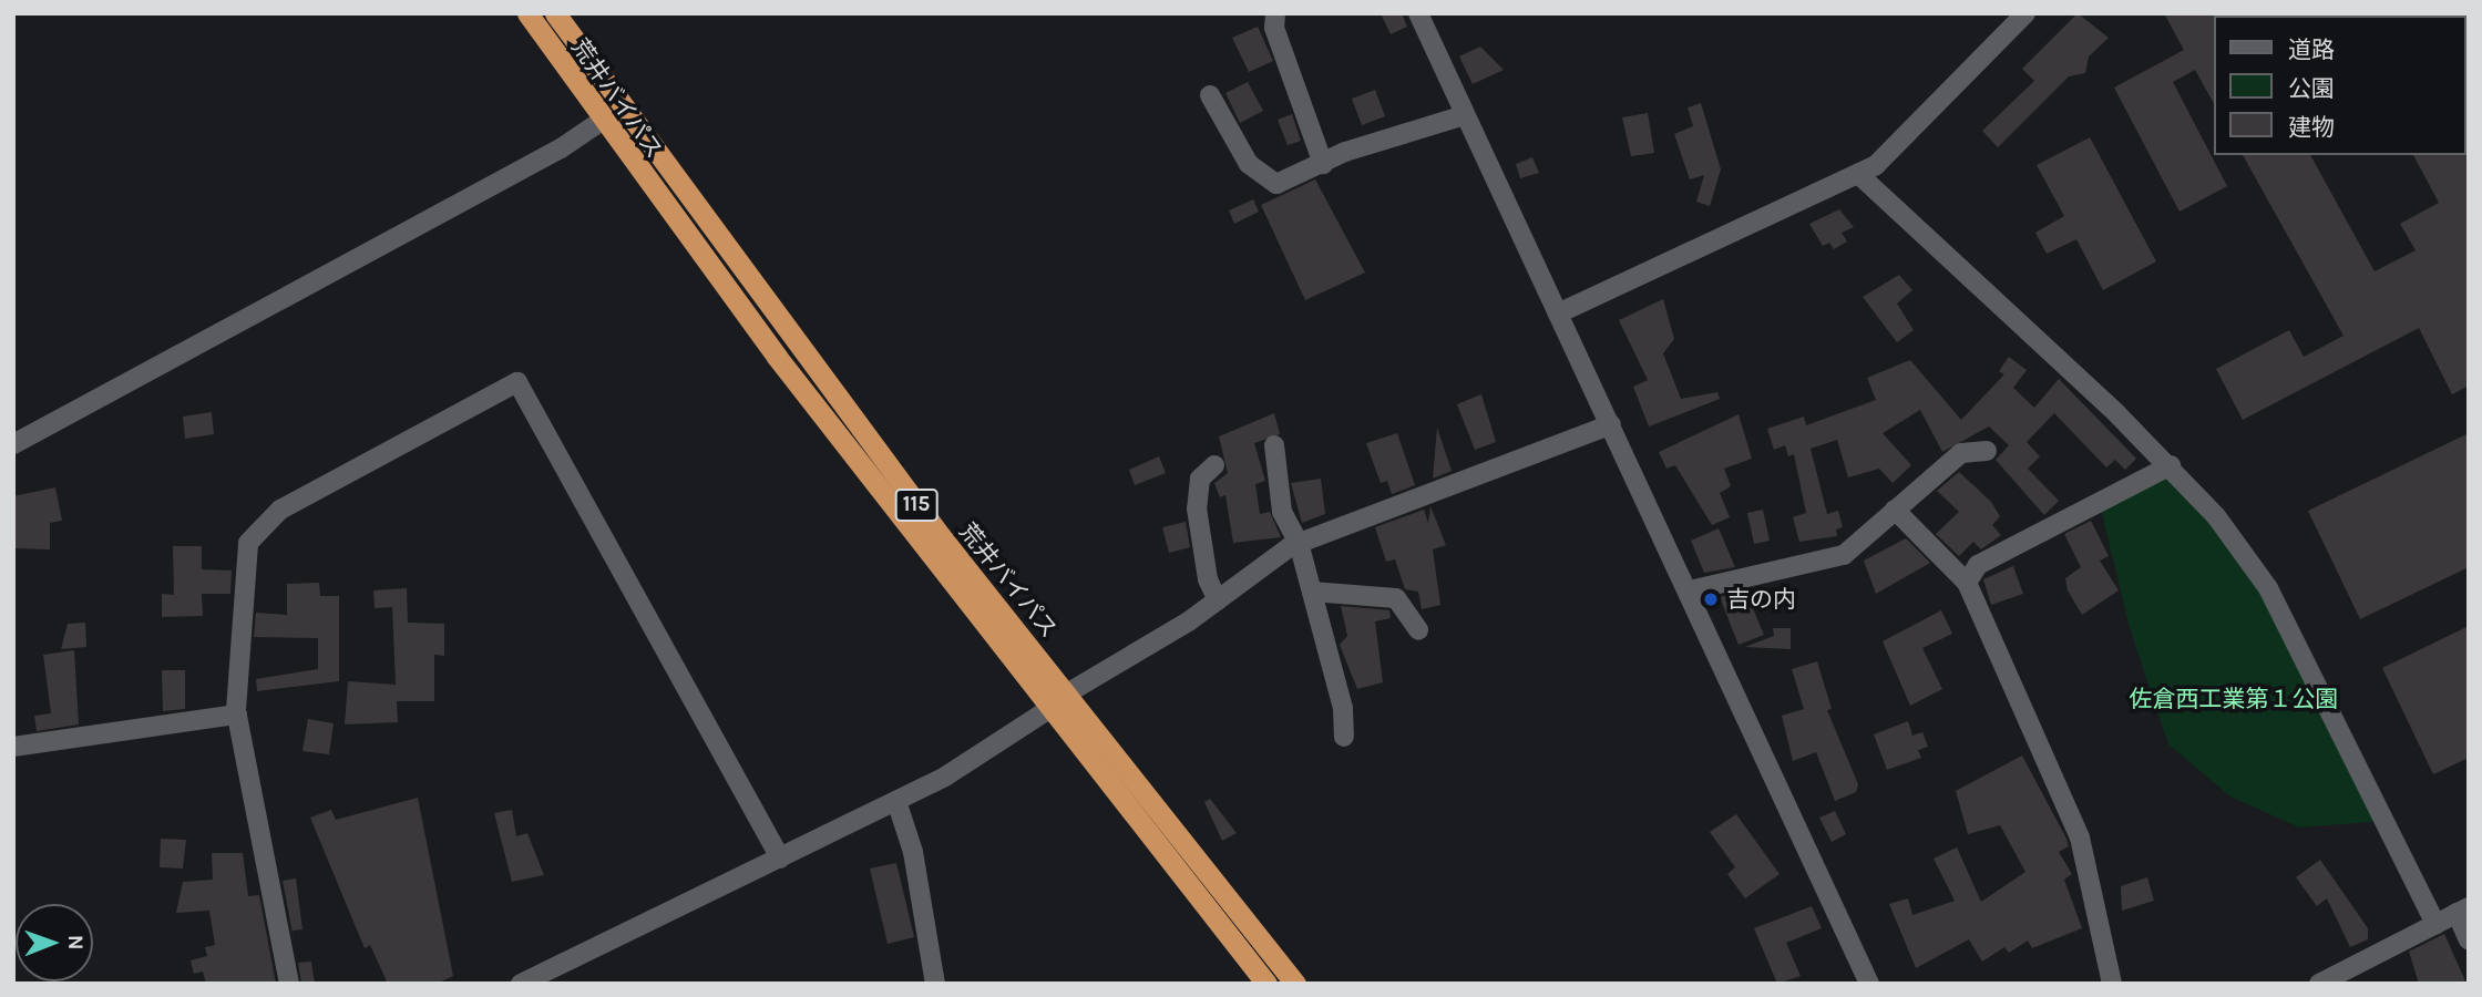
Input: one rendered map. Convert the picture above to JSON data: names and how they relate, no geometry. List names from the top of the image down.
{
  "streets": {
    "highway": ["荒井バイパス", "115"]
  },
  "parks": ["佐倉西工業第１公園"],
  "places": ["吉の内"],
  "legend": ["道路", "公園", "建物"],
  "north": "right"
}
